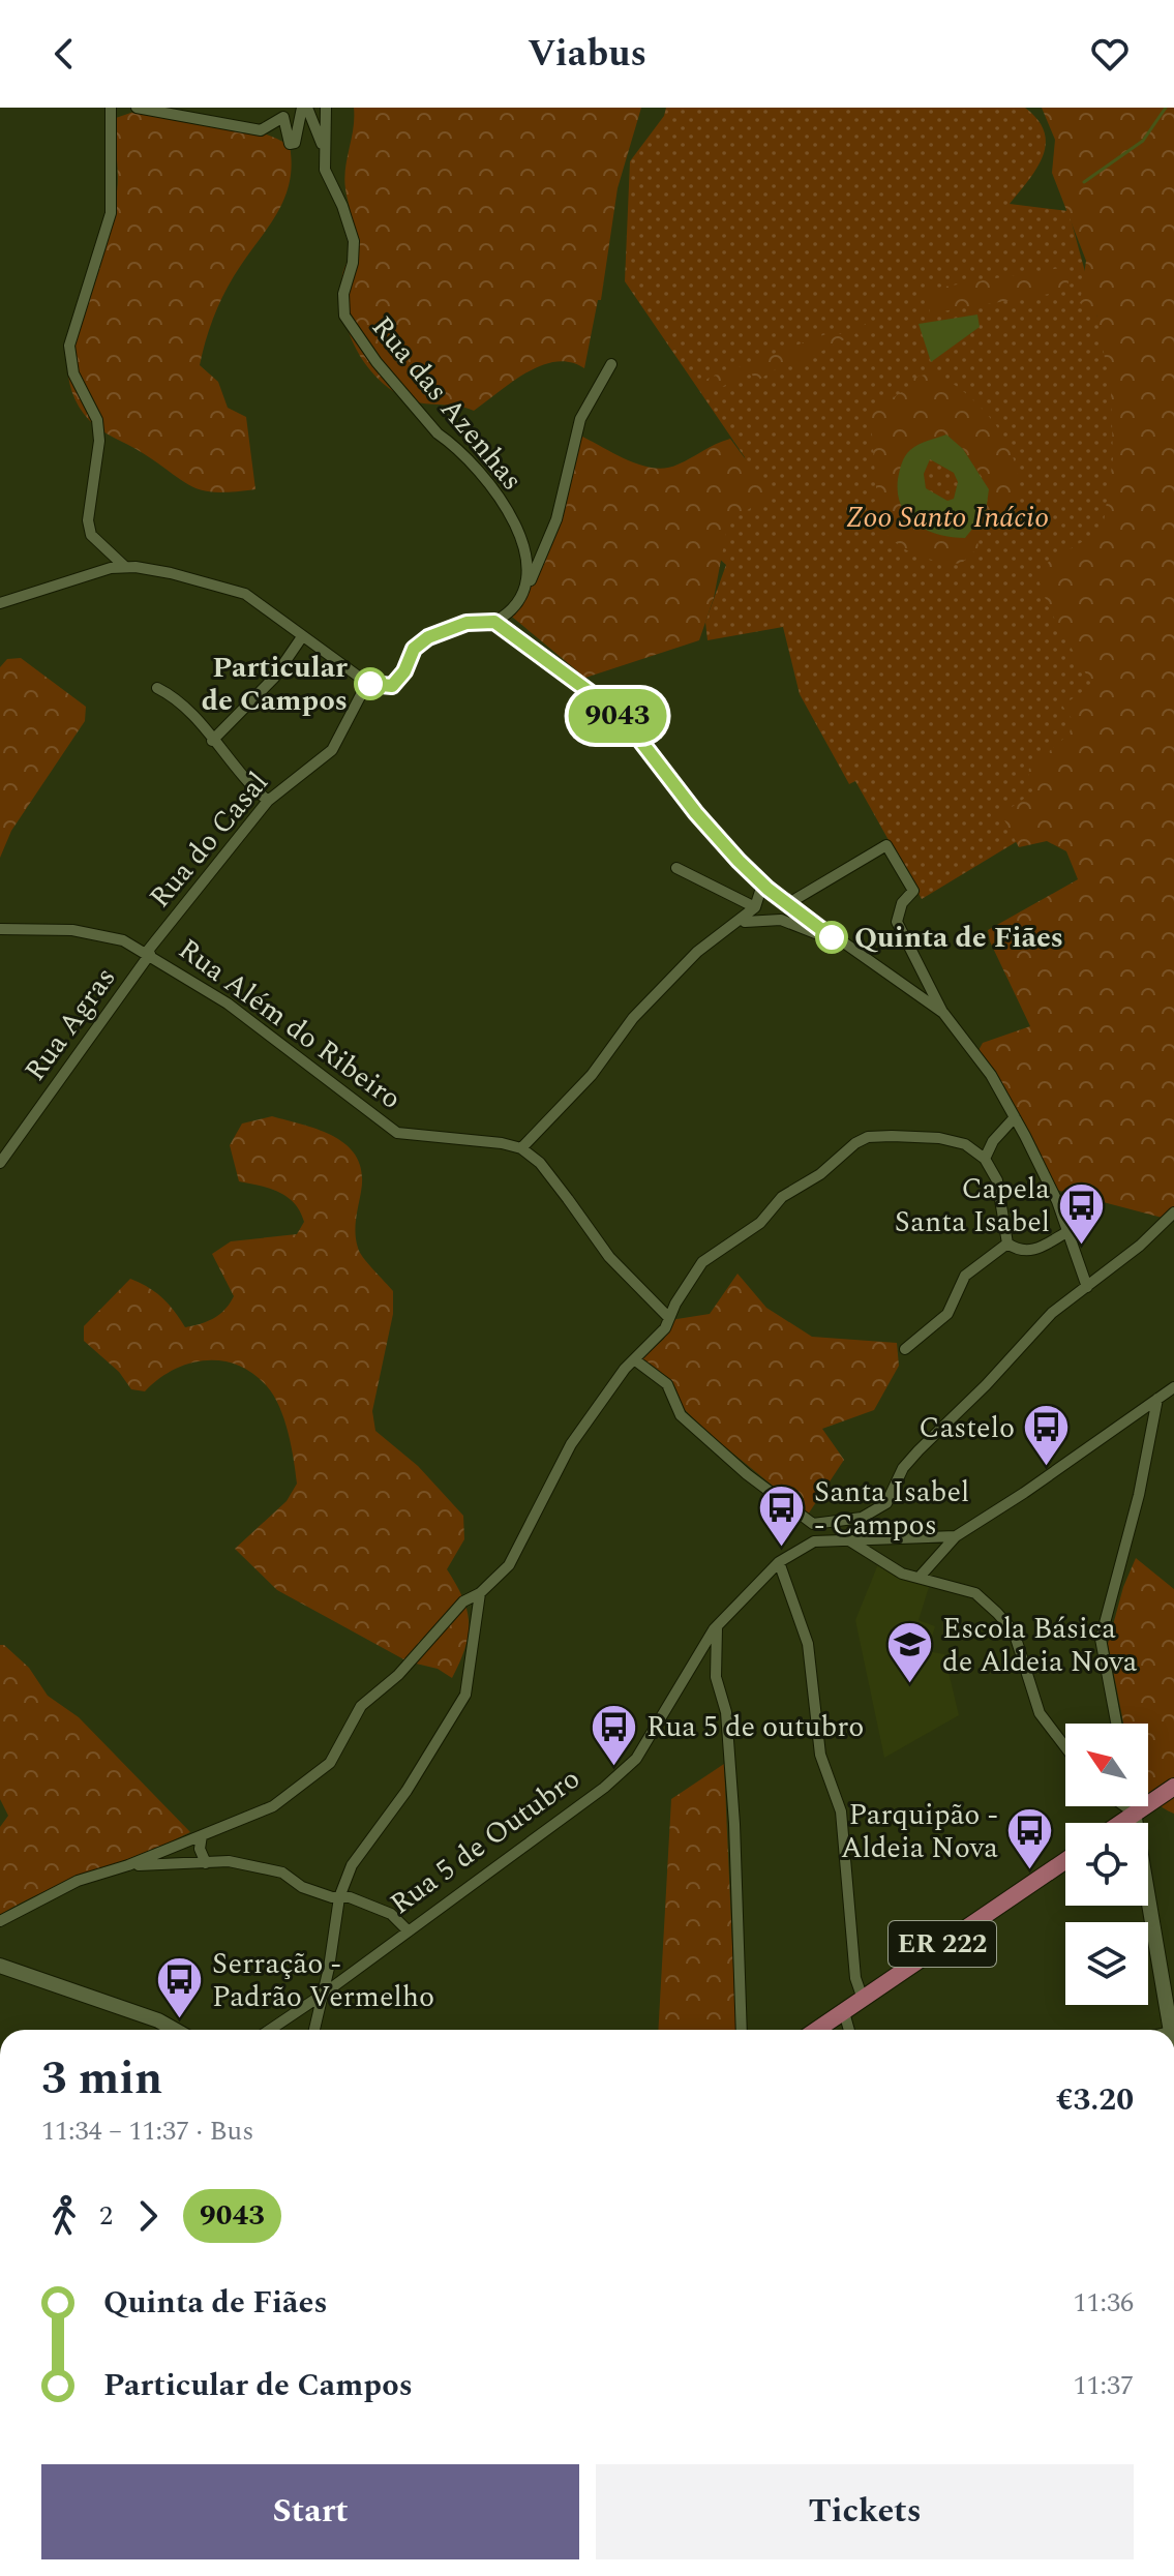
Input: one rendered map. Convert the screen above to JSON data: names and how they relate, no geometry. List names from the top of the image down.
{
  "streets": {
    "main road": ["ER 222"],
    "street": [
      "Rua das Azenhas",
      "Rua do Casal",
      "Rua Agras",
      "Rua Além do Ribeiro",
      "Rua 5 de Outubro"
    ]
  },
  "crossings": [
    ["Rua do Casal", "Rua Agras"],
    ["Rua do Casal", "Rua Além do Ribeiro"],
    ["Rua Agras", "Rua Além do Ribeiro"]
  ],
  "parks": ["Zoo Santo Inácio"],
  "places": {
    "other": ["Particular de Campos", "Quinta de Fiães"],
    "bus stop": [
      "Capela Santa Isabel",
      "Castelo",
      "Santa Isabel - Campos",
      "Rua 5 de outubro",
      "Parquipão - Aldeia Nova",
      "Serração - Padrão Vermelho"
    ],
    "school or university": ["Escola Básica de Aldeia Nova"]
  },
  "lines": ["bus line 9043"],
  "north": "top left",
  "page": {
    "header": "Viabus",
    "on_map": "9043",
    "heading": ["3 min", "11:34 – 11:37 · Bus", "€3.20"],
    "legs": ["2", "9043"],
    "list": [
      {
        "name": "Quinta de Fiães",
        "value": "11:36"
      },
      {
        "name": "Particular de Campos",
        "value": "11:37"
      }
    ],
    "buttons": ["Start", "Tickets"]
  }
}
